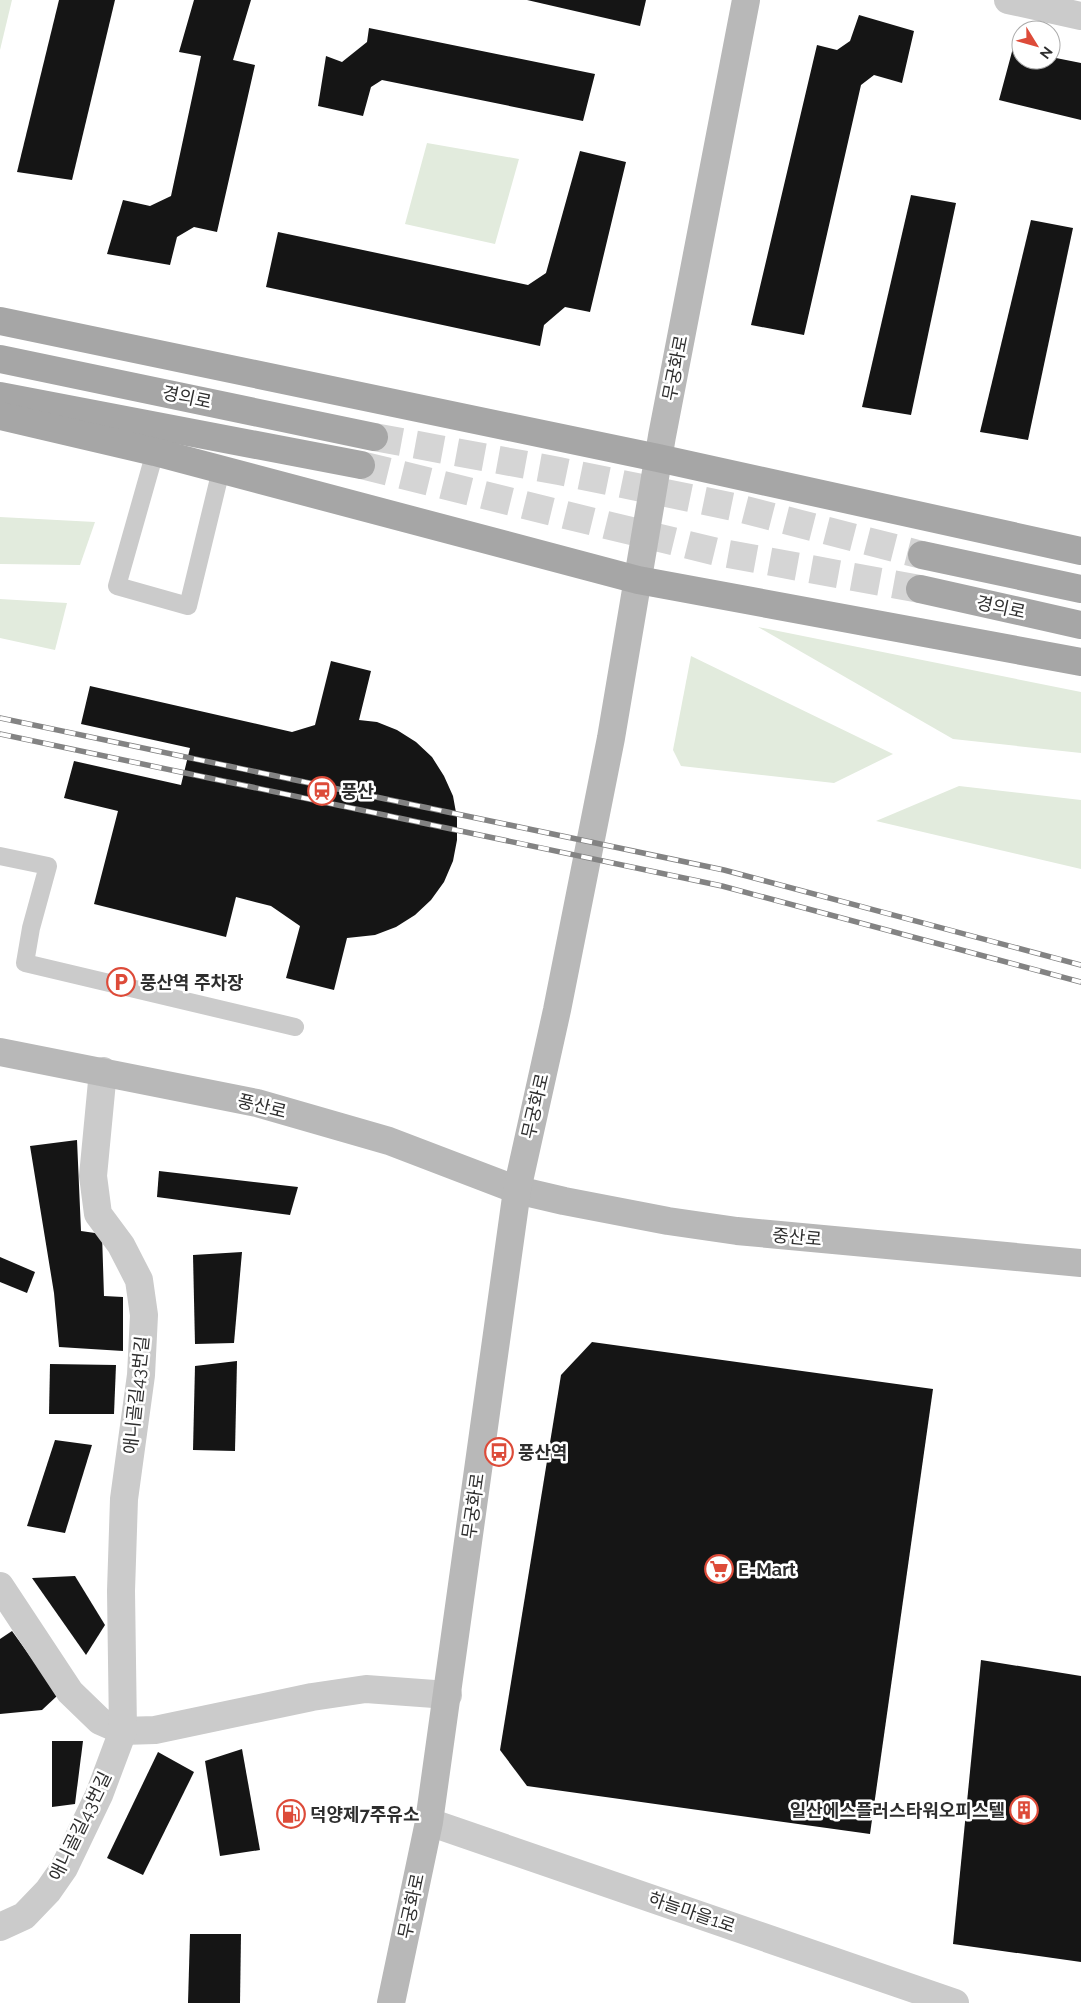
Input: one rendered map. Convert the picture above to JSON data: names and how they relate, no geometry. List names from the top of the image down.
{
  "streets": {
    "main road": [
      "무궁화로",
      "경의로",
      "풍산로",
      "중산로"
    ],
    "street": ["애니골길43번길", "하늘마을1로"]
  },
  "crossings": [
    ["무궁화로", "풍산로"],
    ["무궁화로", "중산로"],
    ["무궁화로", "하늘마을1로"],
    ["풍산로", "중산로"],
    ["풍산로", "애니골길43번길"]
  ],
  "places": {
    "station": ["풍산"],
    "parking": ["풍산역 주차장"],
    "bus stop": ["풍산역"],
    "supermarket": ["E-Mart"],
    "building": ["일산에스플러스타워오피스텔"],
    "fuel station": ["덕양제7주유소"]
  },
  "north": "bottom right"
}
